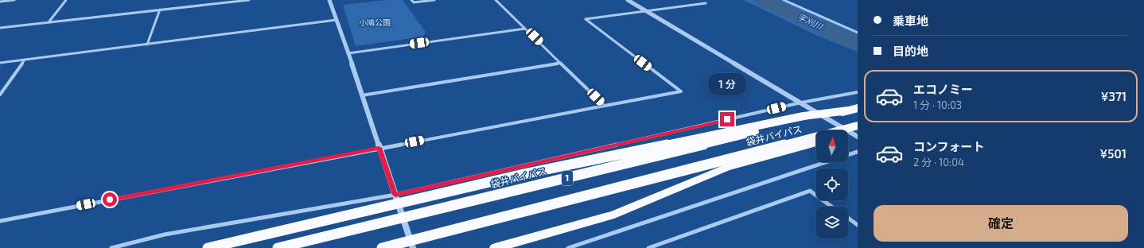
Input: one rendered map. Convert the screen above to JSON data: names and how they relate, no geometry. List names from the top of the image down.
{
  "streets": {
    "highway": ["袋井バイパス", "1"]
  },
  "water": ["宇刈川"],
  "parks": ["小鳩公園"],
  "north": "top",
  "page": {
    "banner": ["乗車地", "目的地"],
    "list": [
      {
        "name": "エコノミー",
        "note": "1 分 · 10:03",
        "value": "¥371"
      },
      {
        "name": "コンフォート",
        "note": "2 分 · 10:04",
        "value": "¥501"
      }
    ],
    "bubble": "1 分",
    "buttons": "確定"
  }
}
